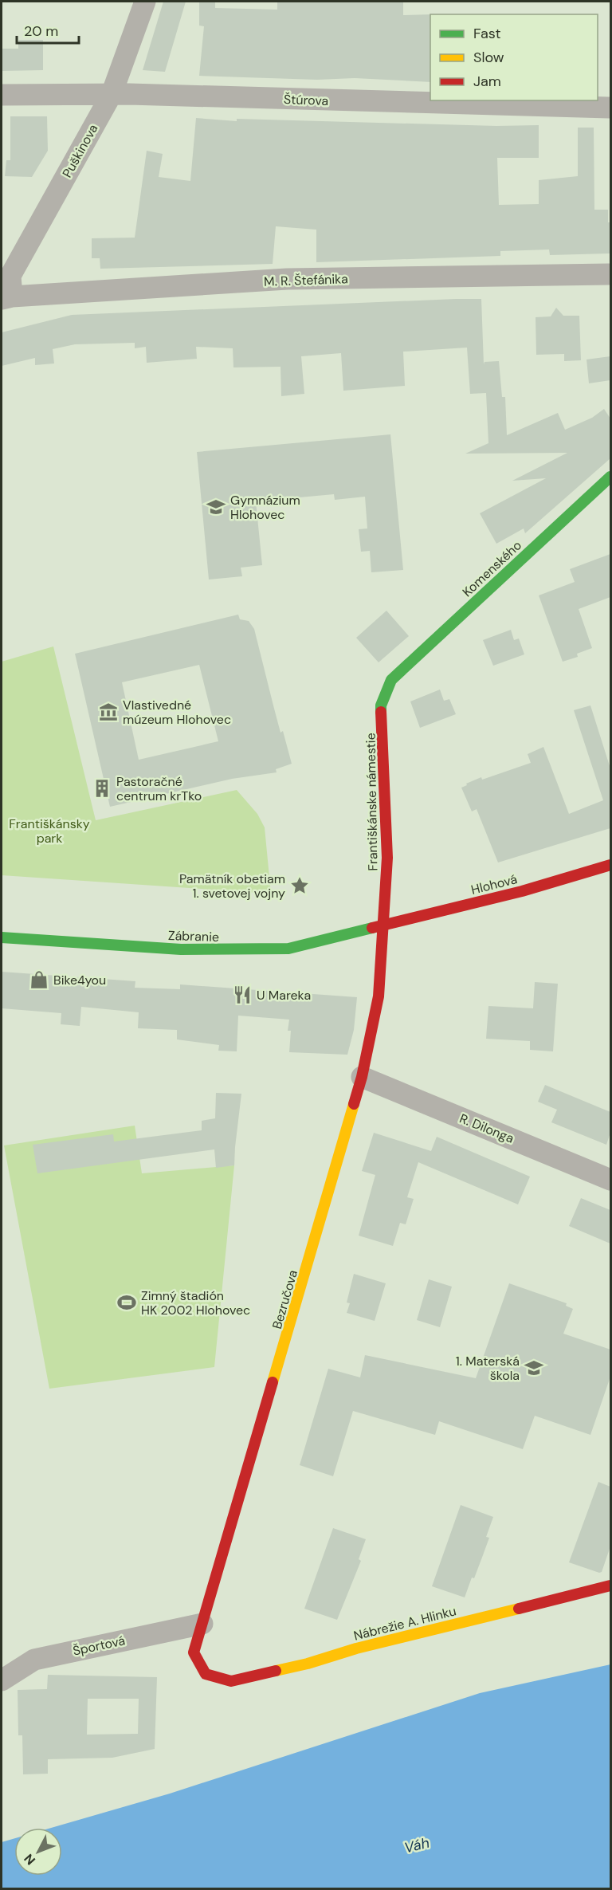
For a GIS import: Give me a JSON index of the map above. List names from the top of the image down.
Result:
{
  "streets": {
    "street": [
      "Štúrova",
      "Puškinova",
      "M. R. Štefánika",
      "Komenského",
      "Františkánske námestie",
      "Hlohová",
      "Zábranie",
      "R. Dilonga",
      "Bezručova",
      "Nábrežie A. Hlinku",
      "Športová"
    ]
  },
  "crossings": [
    ["Štúrova", "Puškinova"],
    ["Puškinova", "M. R. Štefánika"],
    ["Komenského", "Františkánske námestie"],
    ["Františkánske námestie", "Hlohová"],
    ["Františkánske námestie", "Zábranie"],
    ["Františkánske námestie", "Bezručova"],
    ["Hlohová", "Zábranie"],
    ["Hlohová", "Bezručova"],
    ["Zábranie", "Bezručova"],
    ["R. Dilonga", "Bezručova"],
    ["Bezručova", "Nábrežie A. Hlinku"],
    ["Bezručova", "Športová"]
  ],
  "water": ["Váh"],
  "parks": ["Františkánsky park"],
  "places": {
    "school or university": ["Gymnázium Hlohovec", "1. Materská škola"],
    "museum": ["Vlastivedné múzeum Hlohovec"],
    "building": ["Pastoračné centrum krTko"],
    "place": ["Pamätník obetiam 1. svetovej vojny"],
    "shop": ["Bike4you"],
    "restaurant": ["U Mareka"],
    "sports": ["Zimný štadión HK 2002 Hlohovec"]
  },
  "legend": ["Fast", "Slow", "Jam"],
  "scale_bar": "20 m",
  "north": "bottom left"
}
